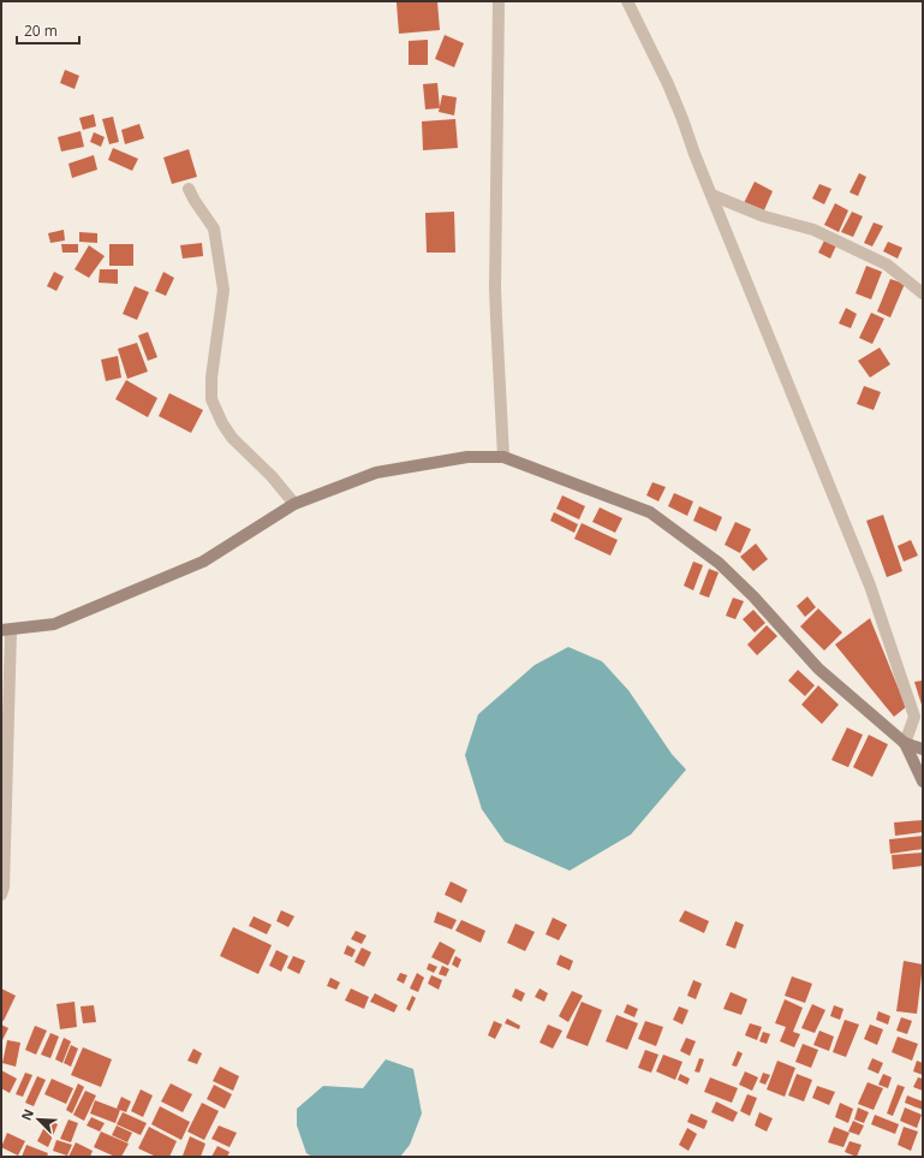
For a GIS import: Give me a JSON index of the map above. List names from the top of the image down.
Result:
{
  "scale_bar": "20 m",
  "north": "top left"
}
